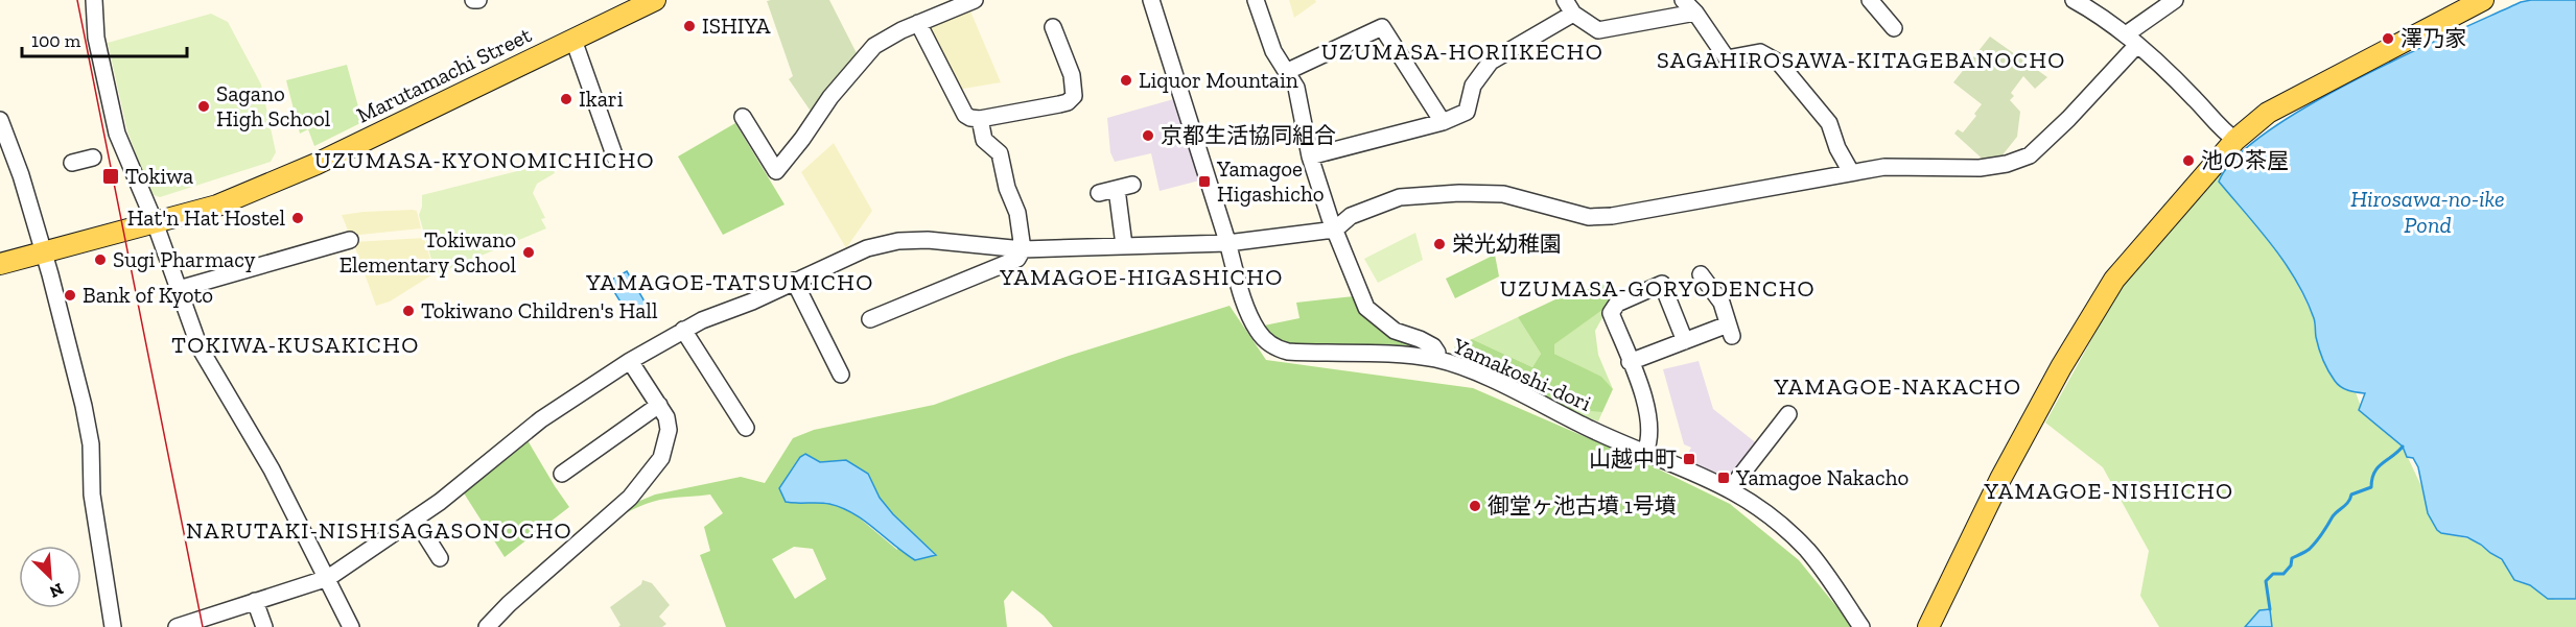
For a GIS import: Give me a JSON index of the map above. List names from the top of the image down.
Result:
{
  "streets": {
    "main road": ["Marutamachi Street"],
    "street": ["Yamakoshi-dori"]
  },
  "districts": [
    "UZUMASA-HORIIKECHO",
    "SAGAHIROSAWA-KITAGEBANOCHO",
    "UZUMASA-KYONOMICHICHO",
    "YAMAGOE-HIGASHICHO",
    "YAMAGOE-TATSUMICHO",
    "UZUMASA-GORYODENCHO",
    "TOKIWA-KUSAKICHO",
    "YAMAGOE-NAKACHO",
    "YAMAGOE-NISHICHO",
    "NARUTAKI-NISHISAGASONOCHO"
  ],
  "water": ["Hirosawa-no-ike Pond"],
  "places": {
    "other": [
      "ISHIYA",
      "澤乃家",
      "Liquor Mountain",
      "Ikari",
      "Sagano High School",
      "京都生活協同組合",
      "池の茶屋",
      "Hat'n Hat Hostel",
      "栄光幼稚園",
      "Tokiwano Elementary School",
      "Sugi Pharmacy",
      "Bank of Kyoto",
      "Tokiwano Children's Hall",
      "御堂ヶ池古墳 1号墳"
    ],
    "transit": [
      "Tokiwa",
      "Yamagoe Higashicho",
      "山越中町",
      "Yamagoe Nakacho"
    ]
  },
  "scale_bar": "100 m",
  "north": "bottom right"
}
